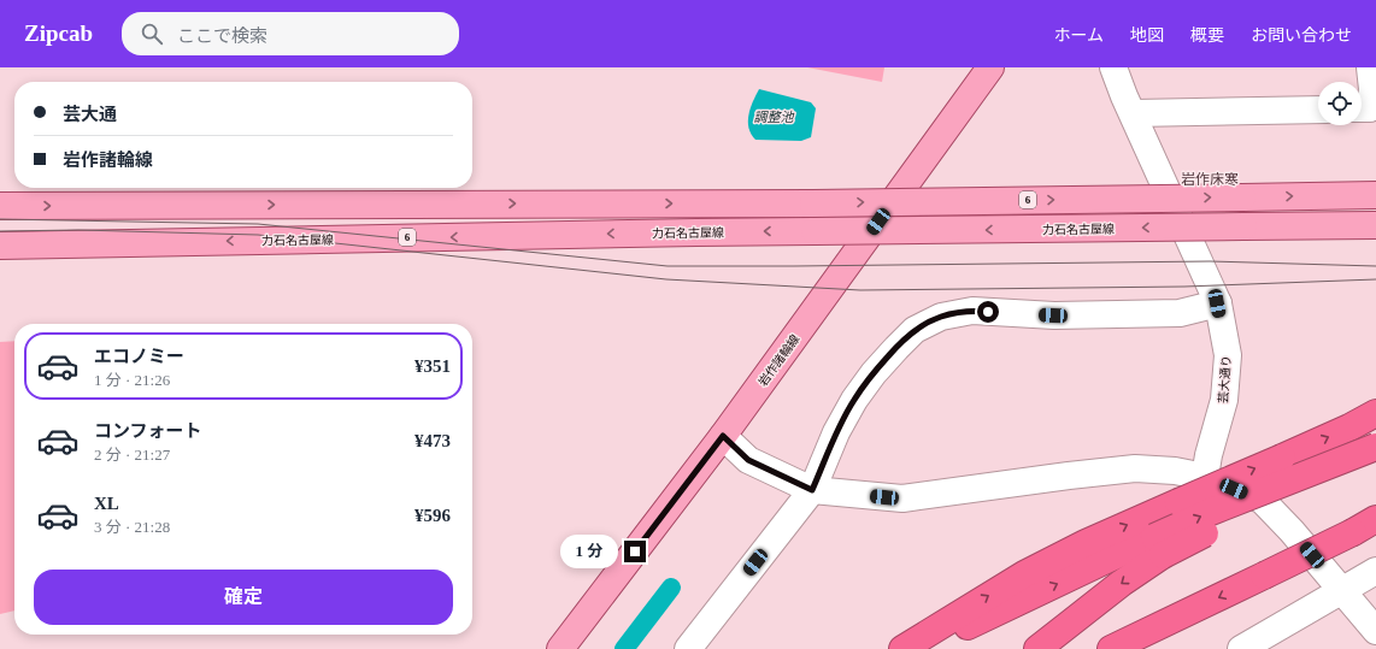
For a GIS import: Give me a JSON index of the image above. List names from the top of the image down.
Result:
{
  "streets": {
    "main road": ["6", "力石名古屋線", "岩作諸輪線"],
    "street": ["芸大通り"]
  },
  "districts": ["岩作床寒"],
  "water": ["調整池"],
  "page": {
    "header": "Zipcab",
    "search": "ここで検索",
    "nav": [
      "ホーム",
      "地図",
      "概要",
      "お問い合わせ"
    ],
    "banner": ["芸大通", "岩作諸輪線"],
    "list": [
      {
        "name": "エコノミー",
        "note": "1 分 · 21:26",
        "value": "¥351"
      },
      {
        "name": "コンフォート",
        "note": "2 分 · 21:27",
        "value": "¥473"
      },
      {
        "name": "XL",
        "note": "3 分 · 21:28",
        "value": "¥596"
      }
    ],
    "bubble": "1 分",
    "buttons": "確定"
  }
}
